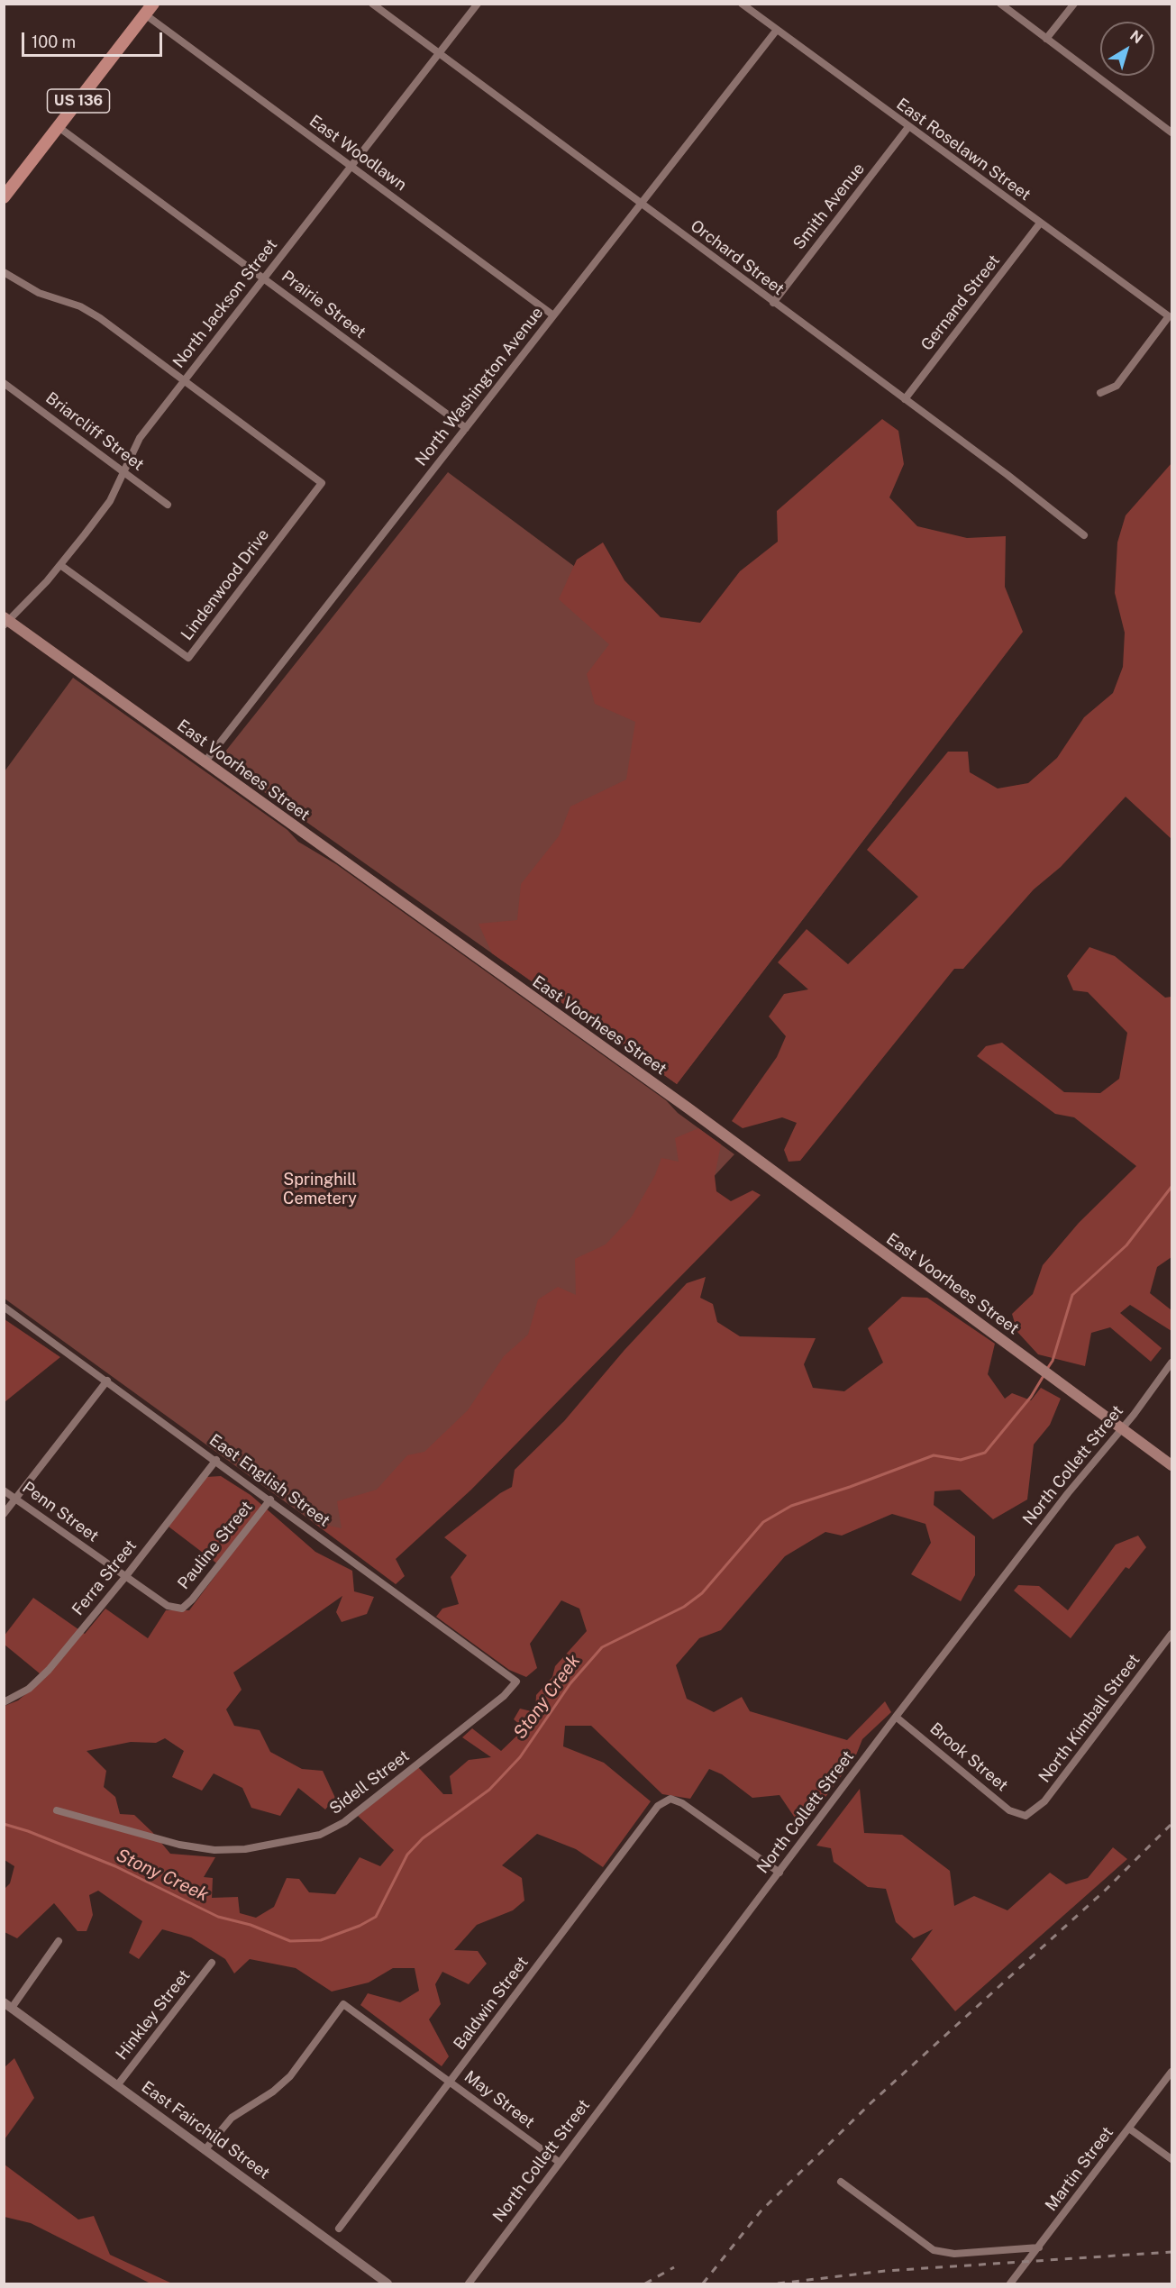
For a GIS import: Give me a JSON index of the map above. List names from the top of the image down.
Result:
{
  "streets": {
    "main road": ["US 136", "East Voorhees Street"],
    "street": [
      "East Roselawn Street",
      "East Woodlawn",
      "Smith Avenue",
      "Orchard Street",
      "Gernand Street",
      "North Jackson Street",
      "Prairie Street",
      "North Washington Avenue",
      "Briarcliff Street",
      "Lindenwood Drive",
      "North Collett Street",
      "East English Street",
      "Penn Street",
      "Pauline Street",
      "Ferra Street",
      "North Kimball Street",
      "Brook Street",
      "Sidell Street",
      "Baldwin Street",
      "Hinkley Street",
      "May Street",
      "East Fairchild Street",
      "Martin Street"
    ]
  },
  "crossings": [
    ["US 136", "East Woodlawn"],
    ["US 136", "Prairie Street"],
    ["East Roselawn Street", "Smith Avenue"],
    ["East Roselawn Street", "Gernand Street"],
    ["East Roselawn Street", "North Washington Avenue"],
    ["East Woodlawn", "North Jackson Street"],
    ["East Woodlawn", "North Washington Avenue"],
    ["Smith Avenue", "Orchard Street"],
    ["Orchard Street", "Gernand Street"],
    ["Orchard Street", "North Jackson Street"],
    ["Orchard Street", "North Washington Avenue"],
    ["North Jackson Street", "Prairie Street"],
    ["North Jackson Street", "Briarcliff Street"],
    ["North Jackson Street", "Lindenwood Drive"],
    ["North Jackson Street", "East Voorhees Street"],
    ["Prairie Street", "North Washington Avenue"],
    ["North Washington Avenue", "East Voorhees Street"],
    ["East Voorhees Street", "North Collett Street"],
    ["North Collett Street", "Brook Street"],
    ["North Collett Street", "Baldwin Street"],
    ["North Collett Street", "May Street"],
    ["East English Street", "Pauline Street"],
    ["East English Street", "Ferra Street"],
    ["East English Street", "Sidell Street"],
    ["Penn Street", "Pauline Street"],
    ["Penn Street", "Ferra Street"],
    ["North Kimball Street", "Brook Street"],
    ["Baldwin Street", "May Street"],
    ["Hinkley Street", "East Fairchild Street"],
    ["May Street", "East Fairchild Street"]
  ],
  "water": ["Stony Creek"],
  "parks": ["Springhill Cemetery"],
  "scale_bar": "100 m",
  "north": "top right"
}
